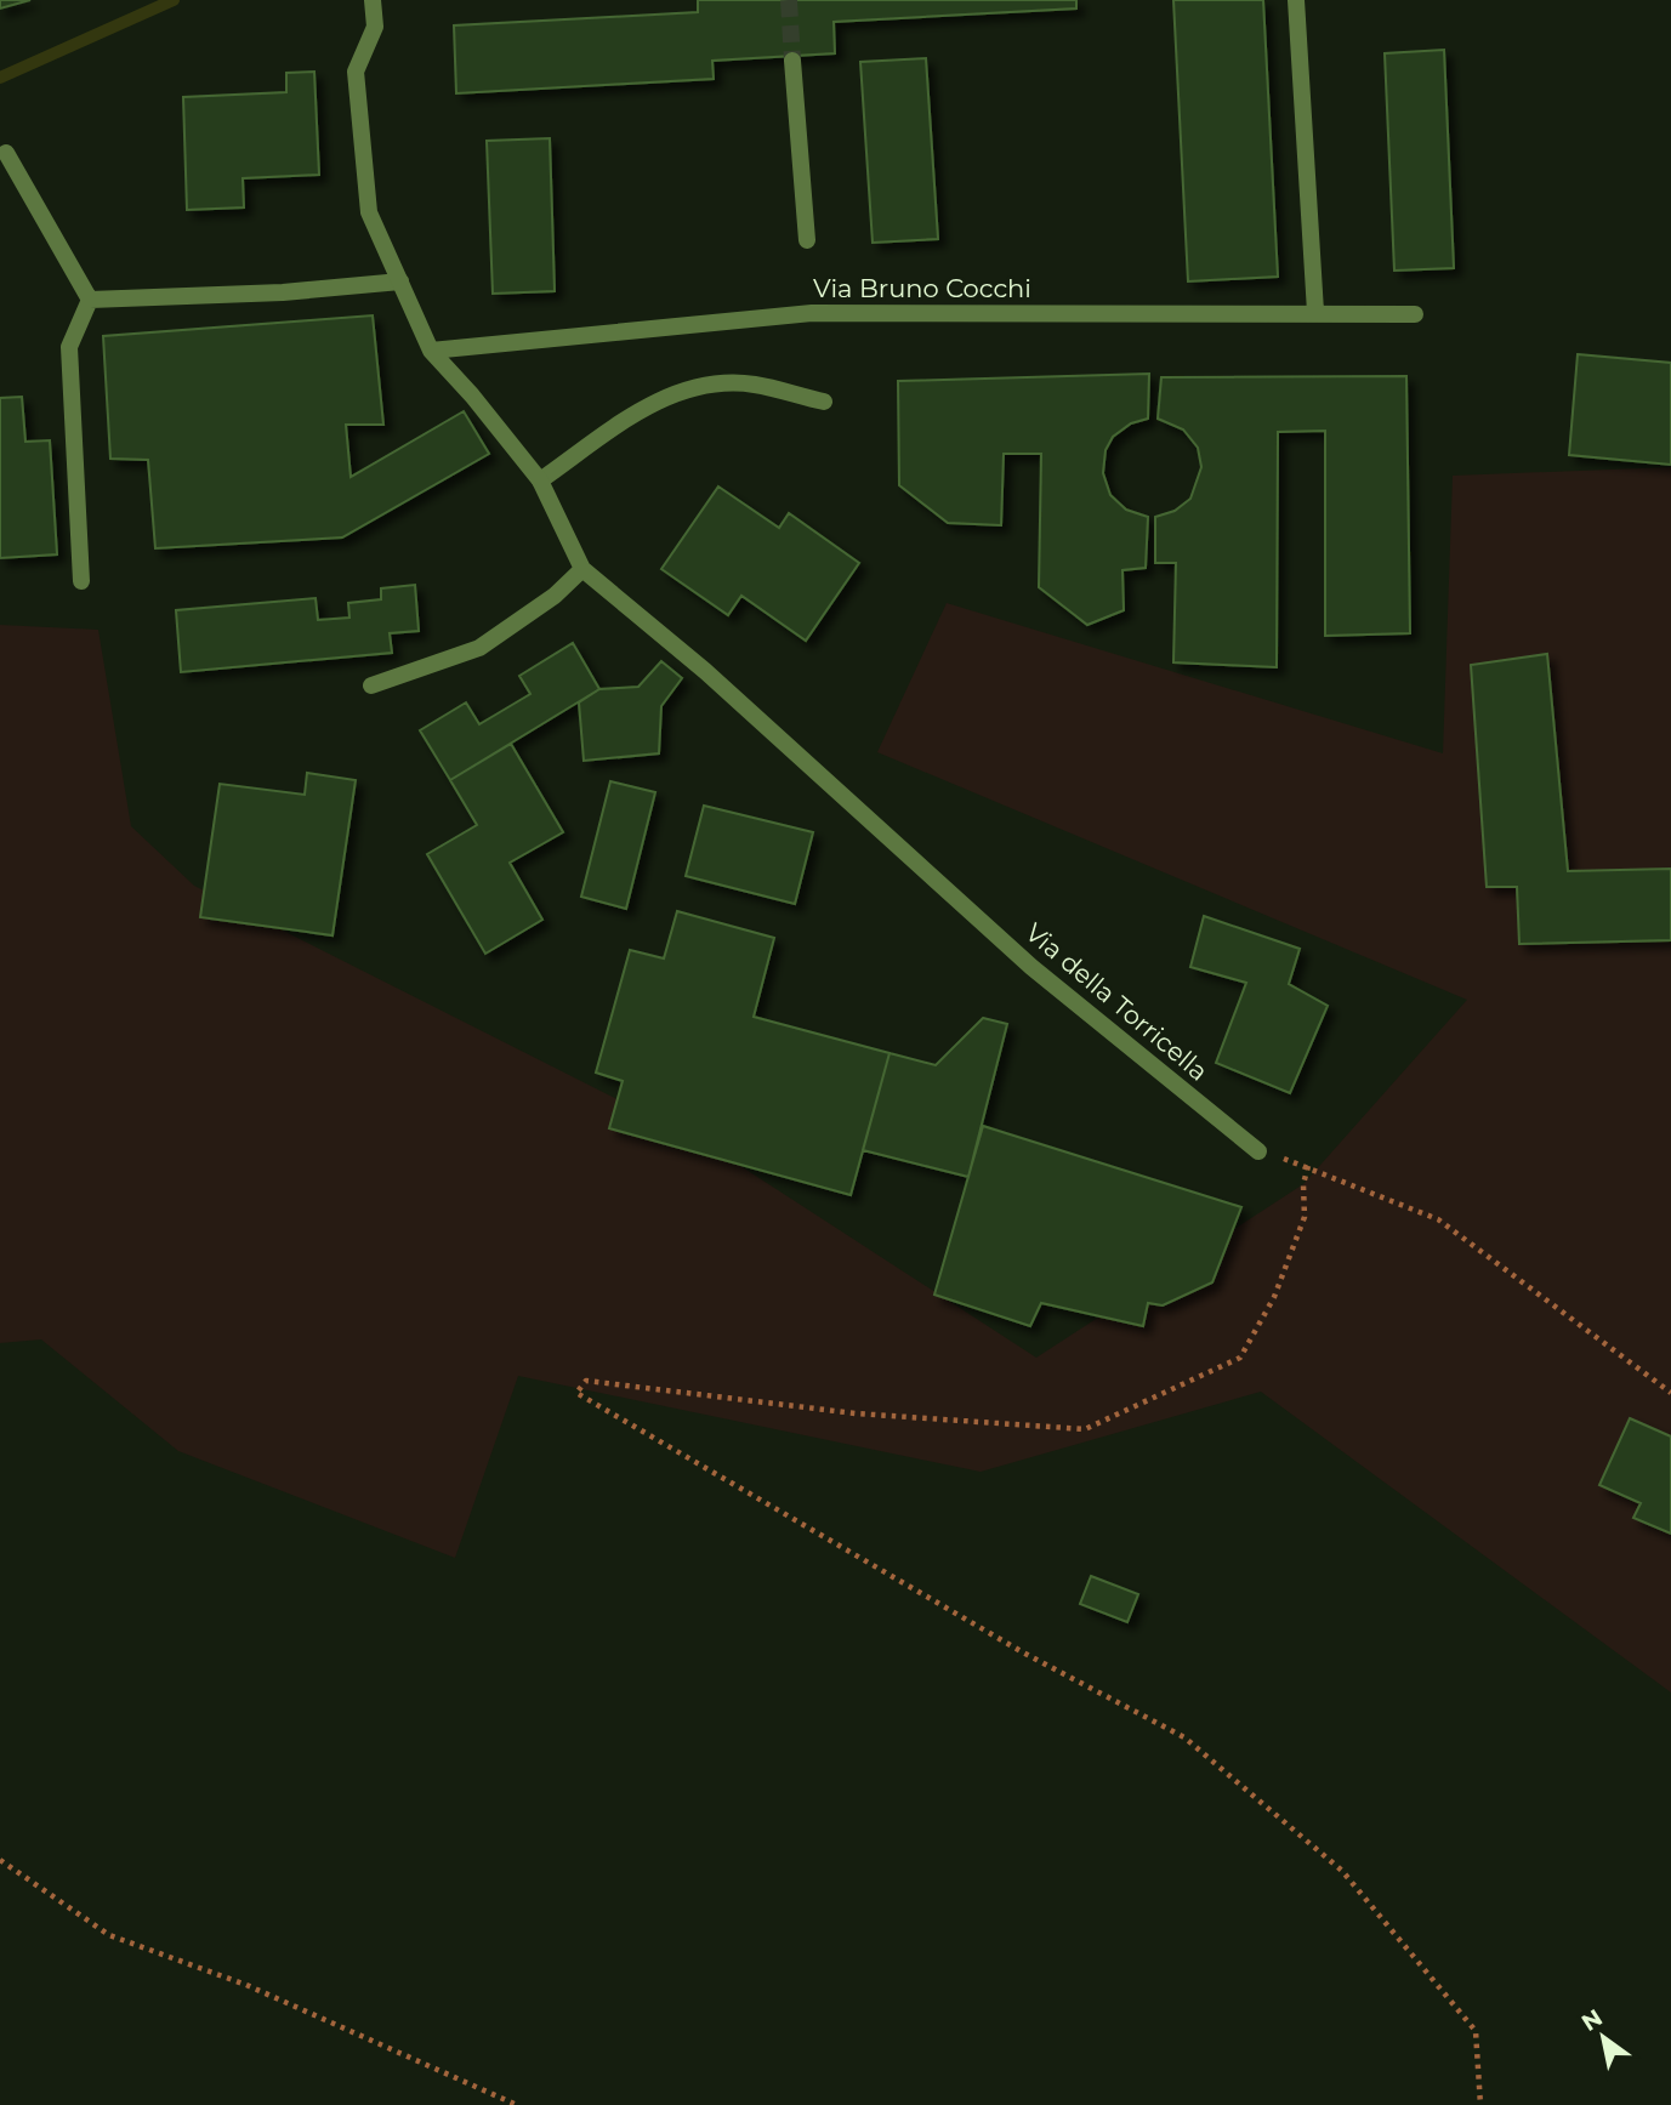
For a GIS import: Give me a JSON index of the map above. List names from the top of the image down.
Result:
{
  "streets": {
    "street": ["Via Bruno Cocchi", "Via della Torricella"]
  },
  "crossings": [
    ["Via Bruno Cocchi", "Via della Torricella"]
  ],
  "north": "top left"
}
